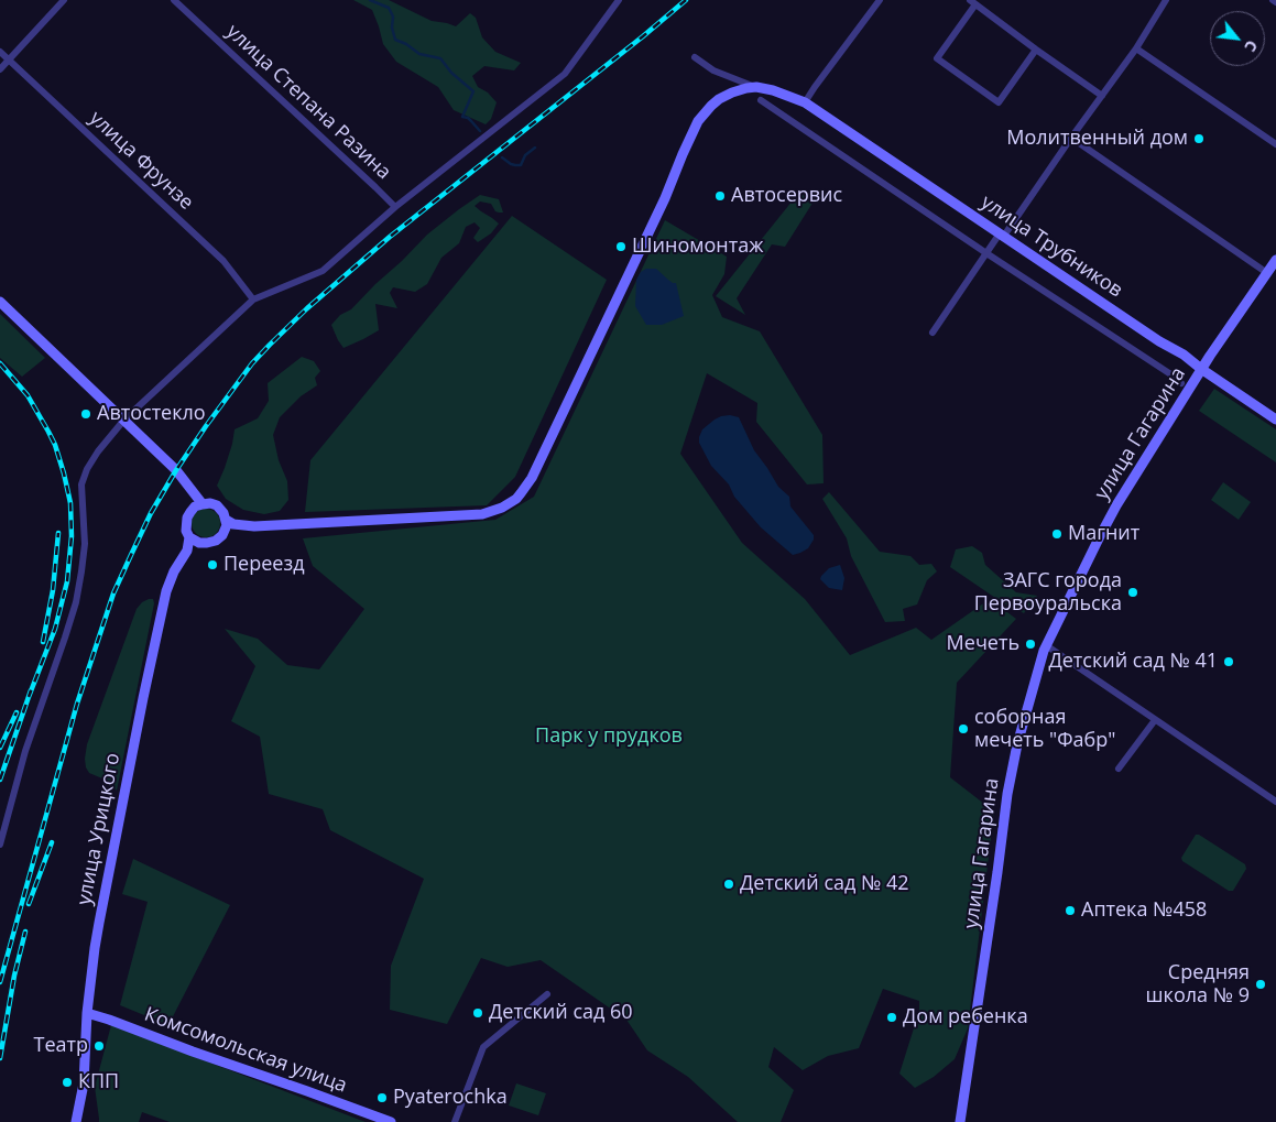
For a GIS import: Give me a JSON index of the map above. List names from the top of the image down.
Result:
{
  "streets": {
    "street": [
      "улица Степана Разина",
      "улица Фрунзе",
      "улица Трубников",
      "улица Гагарина",
      "улица Урицкого",
      "Комсомольская улица"
    ]
  },
  "crossings": [
    ["улица Трубников", "улица Гагарина"],
    ["улица Урицкого", "Комсомольская улица"]
  ],
  "parks": ["Парк у прудков"],
  "places": [
    "Молитвенный дом",
    "Автосервис",
    "Шиномонтаж",
    "Автостекло",
    "Магнит",
    "Переезд",
    "ЗАГС города Первоуральска",
    "Мечеть",
    "Детский сад № 41",
    "соборная мечеть \"Фабр\"",
    "Детский сад № 42",
    "Аптека №458",
    "Средняя школа № 9",
    "Детский сад 60",
    "Дом ребенка",
    "Театр",
    "КПП",
    "Pyaterochka"
  ],
  "north": "bottom right"
}
